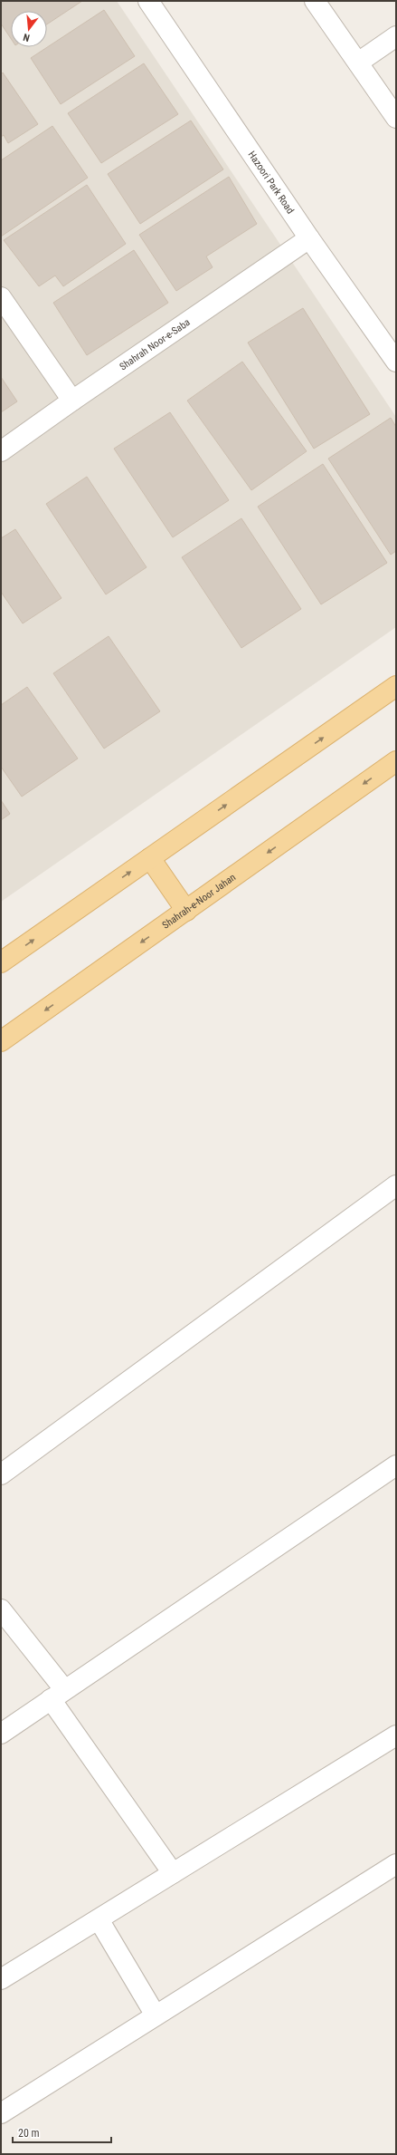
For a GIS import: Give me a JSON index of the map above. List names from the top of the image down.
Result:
{
  "streets": {
    "main road": ["Shahrah-e-Noor Jahan"],
    "street": ["Hazoori Park Road", "Shahrah Noor-e-Saba"]
  },
  "crossings": [
    ["Hazoori Park Road", "Shahrah Noor-e-Saba"]
  ],
  "scale_bar": "20 m",
  "north": "bottom"
}
